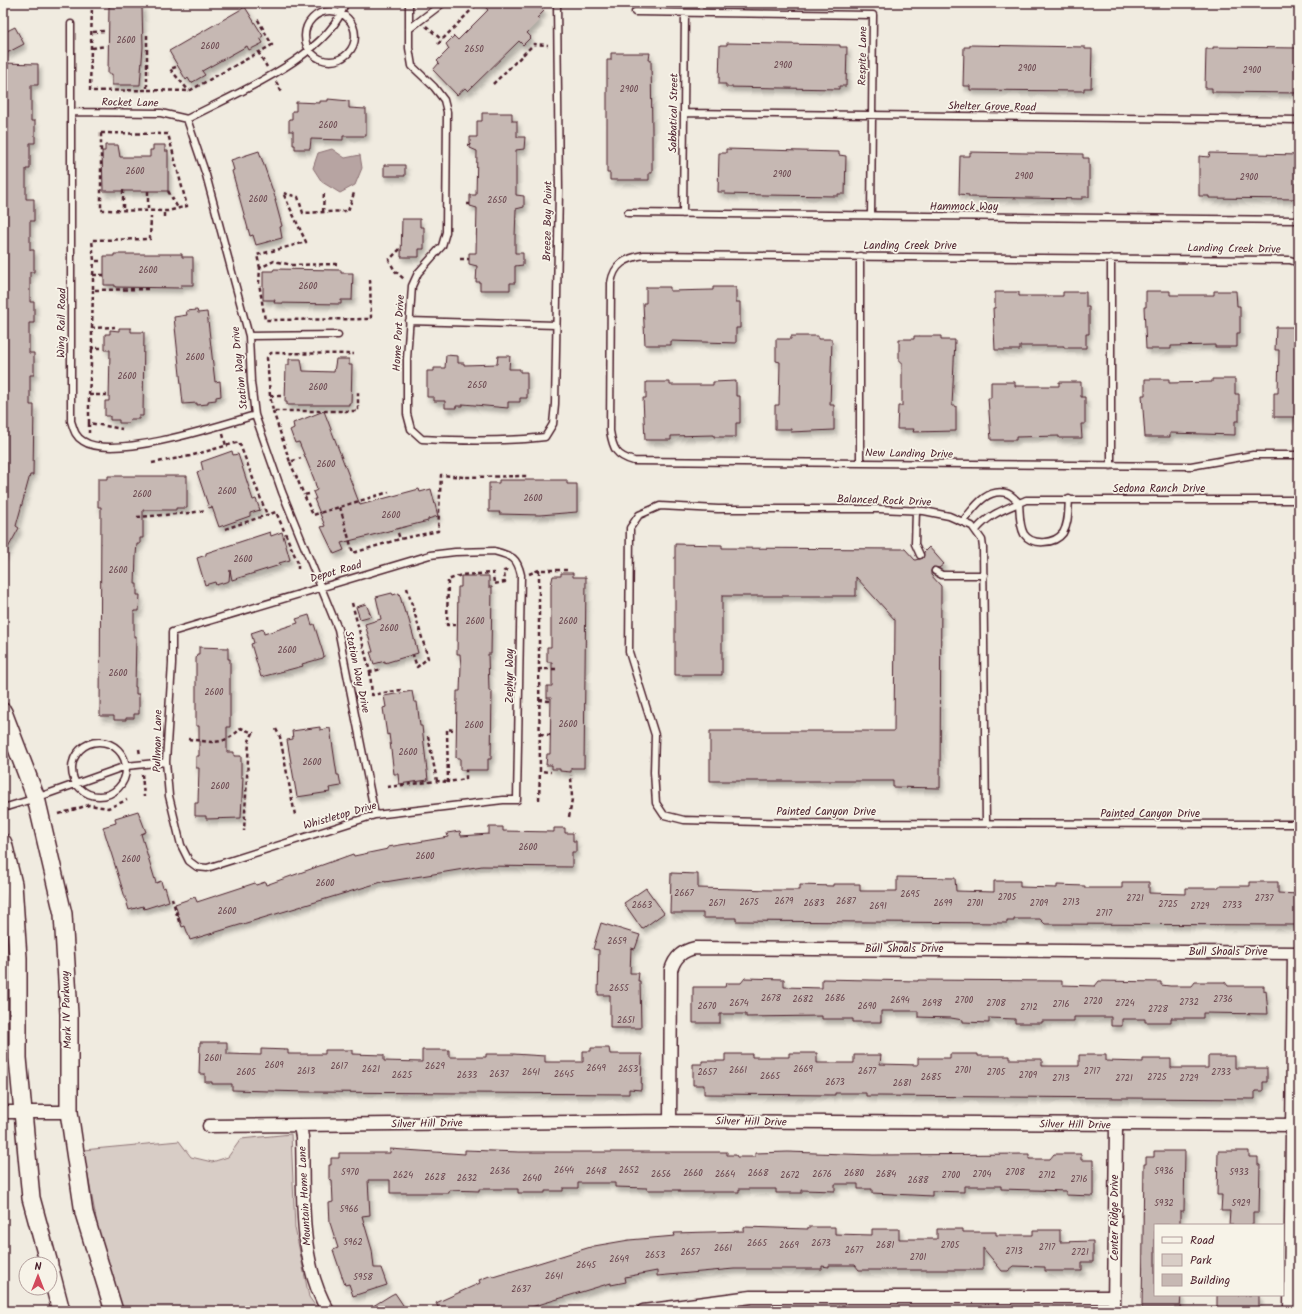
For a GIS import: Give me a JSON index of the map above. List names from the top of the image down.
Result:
{
  "streets": {
    "main road": ["Mark IV Parkway"],
    "street": [
      "Bull Shoals Drive",
      "Silver Hill Drive",
      "Mountain Home Lane",
      "Center Ridge Drive"
    ],
    "lane": [
      "Respite Lane",
      "Rocket Lane",
      "Shelter Grove Road",
      "Sabbatical Street",
      "Hammock Way",
      "Breeze Bay Point",
      "Landing Creek Drive",
      "Wing Rail Road",
      "Home Port Drive",
      "Station Way Drive",
      "New Landing Drive",
      "Sedona Ranch Drive",
      "Balanced Rock Drive",
      "Depot Road",
      "Zephyr Way",
      "Pullman Lane",
      "Painted Canyon Drive",
      "Whistletop Drive"
    ]
  },
  "crossings": [
    ["Respite Lane", "Shelter Grove Road"],
    ["Respite Lane", "Sabbatical Street"],
    ["Respite Lane", "Hammock Way"],
    ["Rocket Lane", "Wing Rail Road"],
    ["Rocket Lane", "Station Way Drive"],
    ["Shelter Grove Road", "Sabbatical Street"],
    ["Sabbatical Street", "Hammock Way"],
    ["Breeze Bay Point", "Home Port Drive"],
    ["Landing Creek Drive", "New Landing Drive"],
    ["Wing Rail Road", "Station Way Drive"],
    ["Station Way Drive", "Depot Road"],
    ["Station Way Drive", "Whistletop Drive"],
    ["Sedona Ranch Drive", "Balanced Rock Drive"],
    ["Balanced Rock Drive", "Painted Canyon Drive"],
    ["Depot Road", "Zephyr Way"],
    ["Depot Road", "Pullman Lane"],
    ["Zephyr Way", "Whistletop Drive"],
    ["Pullman Lane", "Whistletop Drive"],
    ["Bull Shoals Drive", "Silver Hill Drive"],
    ["Silver Hill Drive", "Mountain Home Lane"],
    ["Silver Hill Drive", "Center Ridge Drive"]
  ],
  "house_numbers": [
    "2600",
    "2600",
    "2650",
    "2900",
    "2900",
    "2900",
    "2900",
    "2600",
    "2600",
    "2900",
    "2900",
    "2900",
    "2600",
    "2650",
    "2600",
    "2600",
    "2600",
    "2600",
    "2650",
    "2600",
    "2600",
    "2600",
    "2600",
    "2600",
    "2600",
    "2600",
    "2600",
    "2600",
    "2600",
    "2600",
    "2600",
    "2600",
    "2600",
    "2600",
    "2600",
    "2600",
    "2600",
    "2600",
    "2600",
    "2600",
    "2600",
    "2600",
    "2667",
    "2695",
    "2705",
    "2721",
    "2737",
    "2679",
    "2687",
    "2675",
    "2713",
    "2671",
    "2683",
    "2699",
    "2701",
    "2709",
    "2725",
    "2663",
    "2733",
    "2691",
    "2729",
    "2600",
    "2717",
    "2659",
    "2655",
    "2678",
    "2686",
    "2682",
    "2736",
    "2694",
    "2700",
    "2720",
    "2732",
    "2674",
    "2698",
    "2708",
    "2724",
    "2716",
    "2670",
    "2690",
    "2712",
    "2728",
    "2651",
    "2601",
    "2609",
    "2617",
    "2629",
    "2649",
    "2621",
    "2653",
    "2669",
    "2661",
    "2701",
    "2613",
    "2677",
    "2717",
    "2605",
    "2641",
    "2657",
    "2705",
    "2733",
    "2637",
    "2645",
    "2625",
    "2633",
    "2709",
    "2665",
    "2685",
    "2725",
    "2713",
    "2721",
    "2729",
    "2673",
    "2681",
    "2644",
    "2652",
    "2636",
    "2648",
    "5936",
    "5970",
    "2708",
    "5933",
    "2660",
    "2668",
    "2680",
    "2656",
    "2664",
    "2676",
    "2684",
    "2704",
    "2624",
    "2672",
    "2700",
    "2712",
    "2628",
    "2632",
    "2640",
    "2716",
    "2688",
    "5932",
    "5929",
    "5966",
    "5962",
    "2665",
    "2673",
    "2669",
    "2681",
    "2705",
    "2717",
    "2661",
    "2677",
    "2713",
    "2657",
    "2721",
    "2653",
    "2701",
    "2649",
    "2645",
    "2641",
    "5958",
    "2637"
  ],
  "legend": ["Road", "Park", "Building"],
  "north": "top"
}
